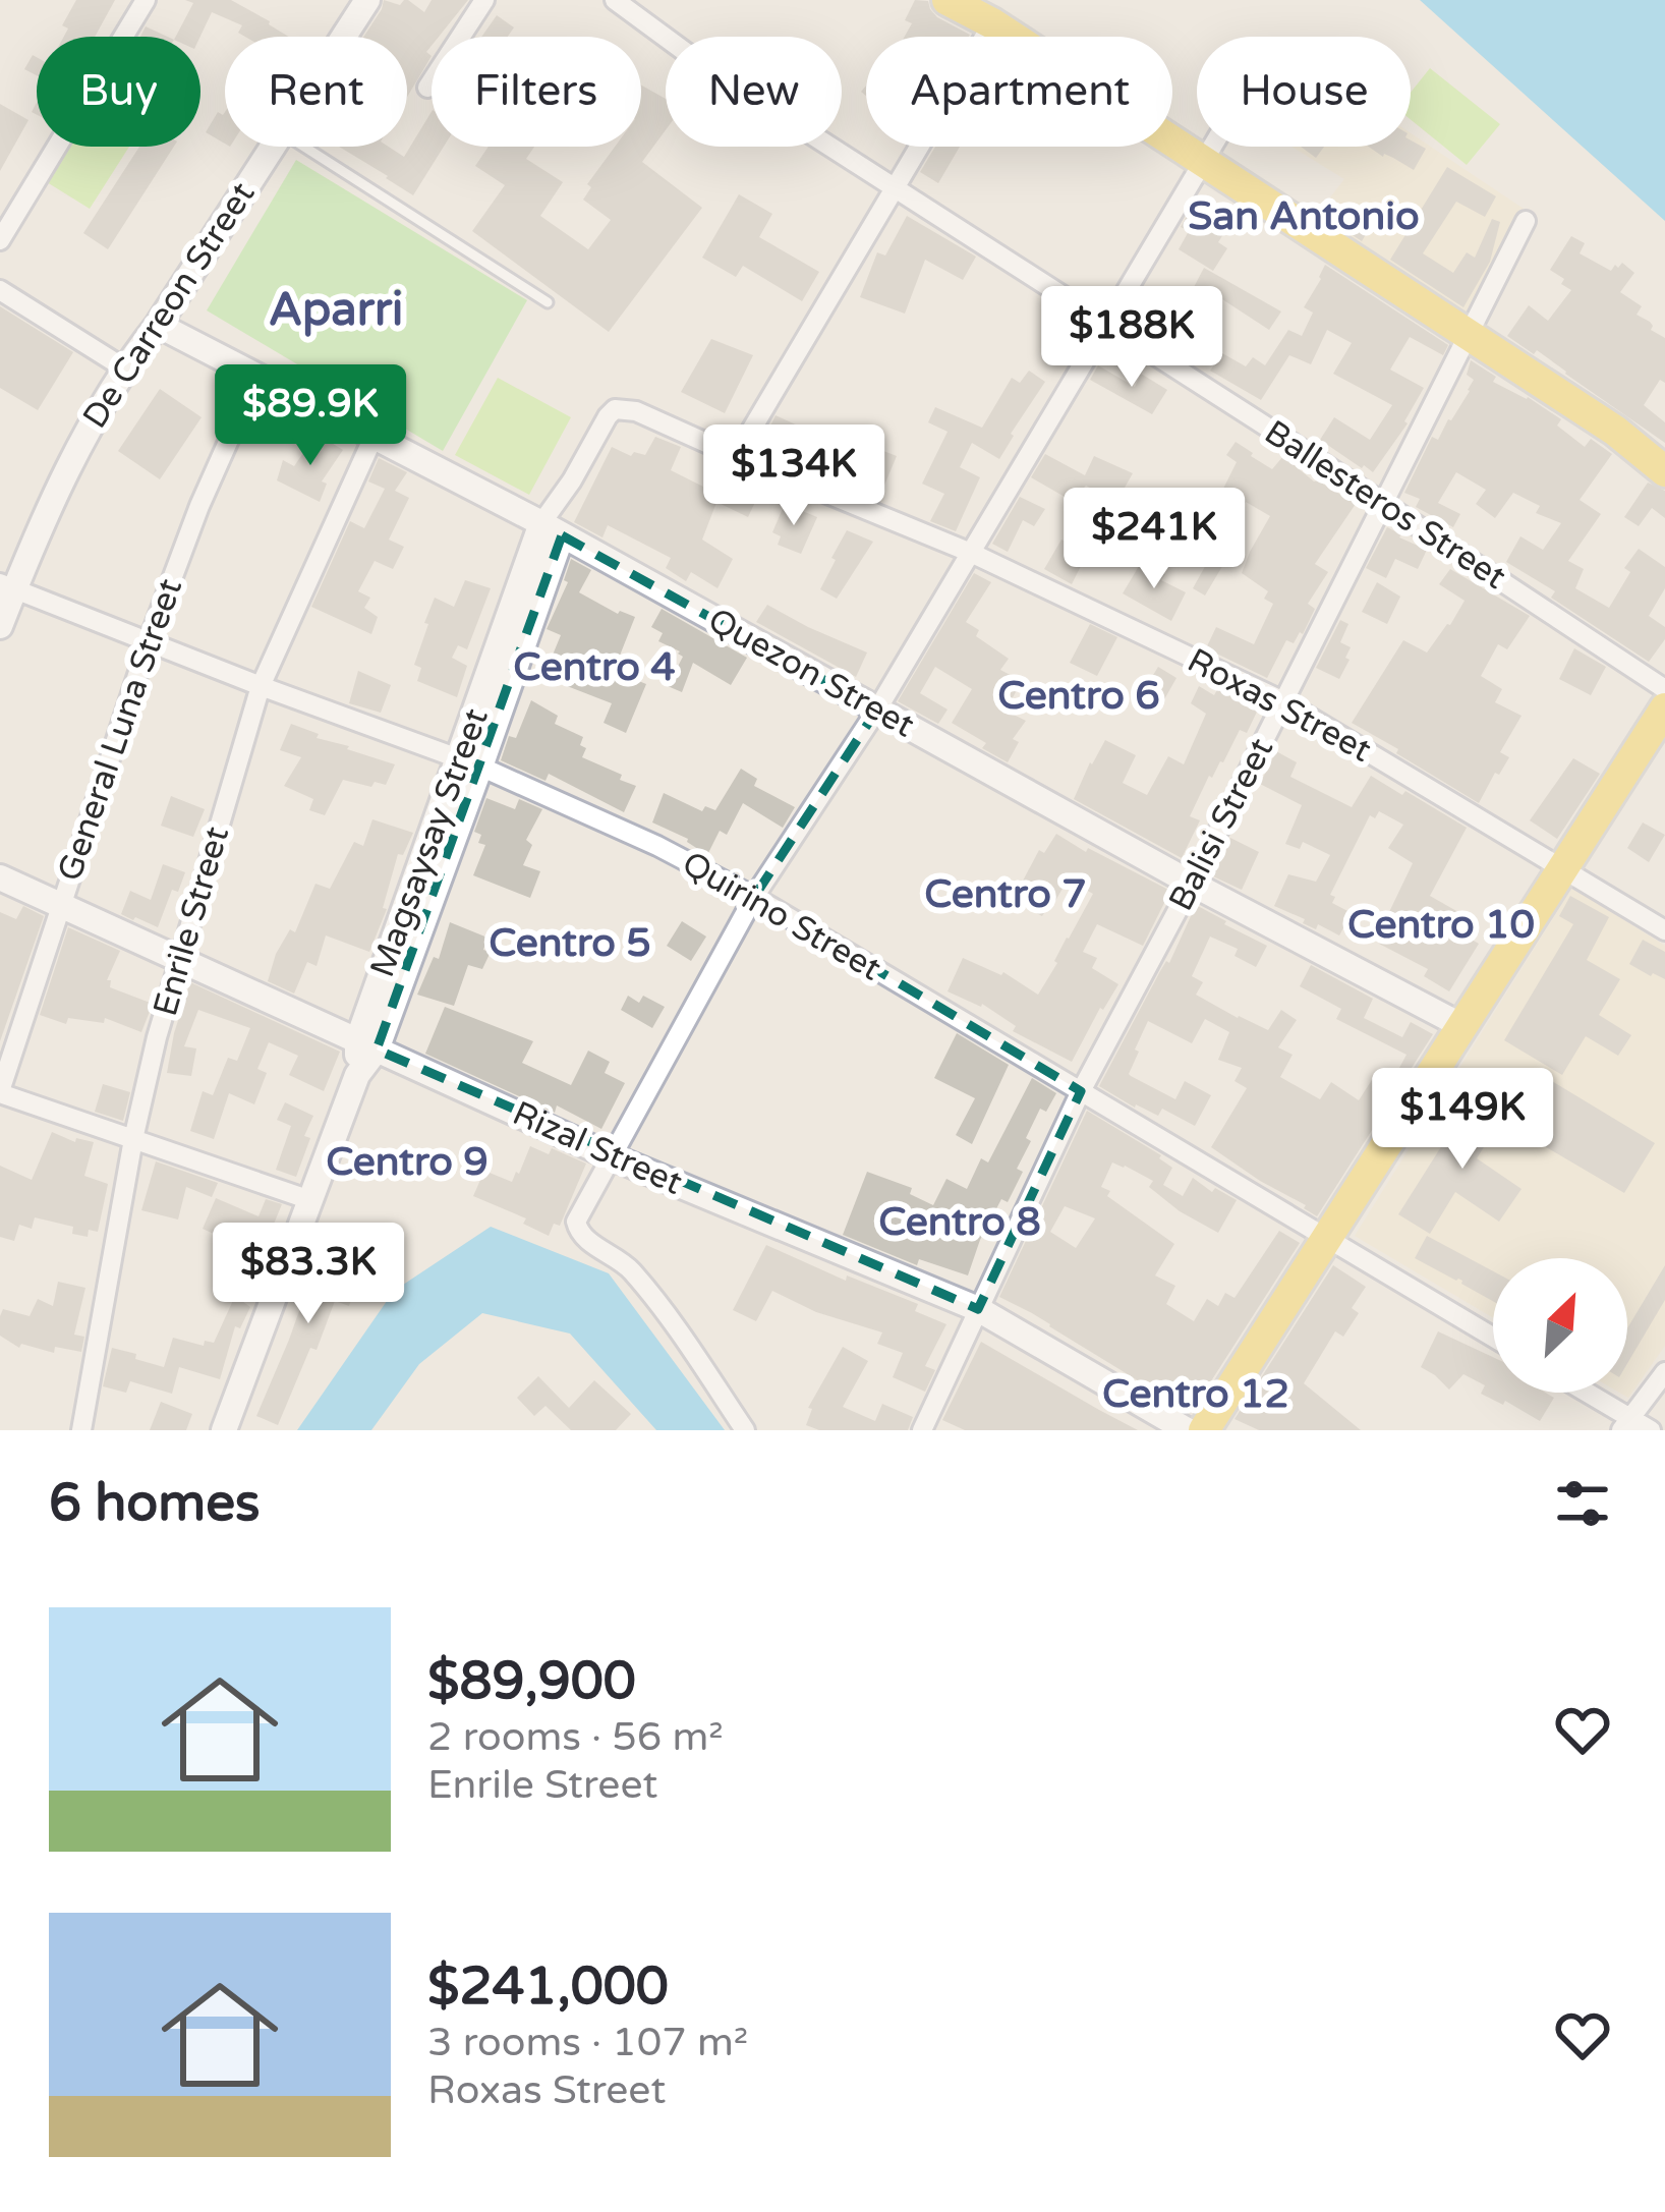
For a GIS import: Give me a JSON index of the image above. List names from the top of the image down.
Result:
{
  "streets": {
    "street": [
      "De Carreon Street",
      "Ballesteros Street",
      "Quezon Street",
      "Roxas Street",
      "General Luna Street",
      "Balisi Street",
      "Magsaysay Street",
      "Quirino Street",
      "Enrile Street",
      "Rizal Street"
    ]
  },
  "crossings": [
    ["De Carreon Street", "Quezon Street"],
    ["De Carreon Street", "Quirino Street"],
    ["Ballesteros Street", "Balisi Street"],
    ["Quezon Street", "General Luna Street"],
    ["Quezon Street", "Balisi Street"],
    ["Quezon Street", "Magsaysay Street"],
    ["Quezon Street", "Enrile Street"],
    ["Roxas Street", "Balisi Street"],
    ["Roxas Street", "Magsaysay Street"],
    ["General Luna Street", "Quirino Street"],
    ["General Luna Street", "Rizal Street"],
    ["Balisi Street", "Quirino Street"],
    ["Balisi Street", "Rizal Street"],
    ["Magsaysay Street", "Quirino Street"],
    ["Magsaysay Street", "Rizal Street"],
    ["Quirino Street", "Enrile Street"],
    ["Enrile Street", "Rizal Street"]
  ],
  "districts": [
    "San Antonio",
    "Aparri",
    "Centro 4",
    "Centro 6",
    "Centro 7",
    "Centro 10",
    "Centro 5",
    "Centro 9",
    "Centro 8",
    "Centro 12"
  ],
  "north": "top right",
  "page": {
    "chip": [
      "Buy",
      "Rent",
      "Filters",
      "New",
      "Apartment",
      "House"
    ],
    "price": [
      "$188K",
      "$89.9K",
      "$134K",
      "$241K",
      "$149K",
      "$83.3K"
    ],
    "heading": "6 homes",
    "list": [
      {
        "name": "$89,900",
        "note": "2 rooms · 56 m² · Enrile Street"
      },
      {
        "name": "$241,000",
        "note": "3 rooms · 107 m² · Roxas Street"
      }
    ]
  }
}
